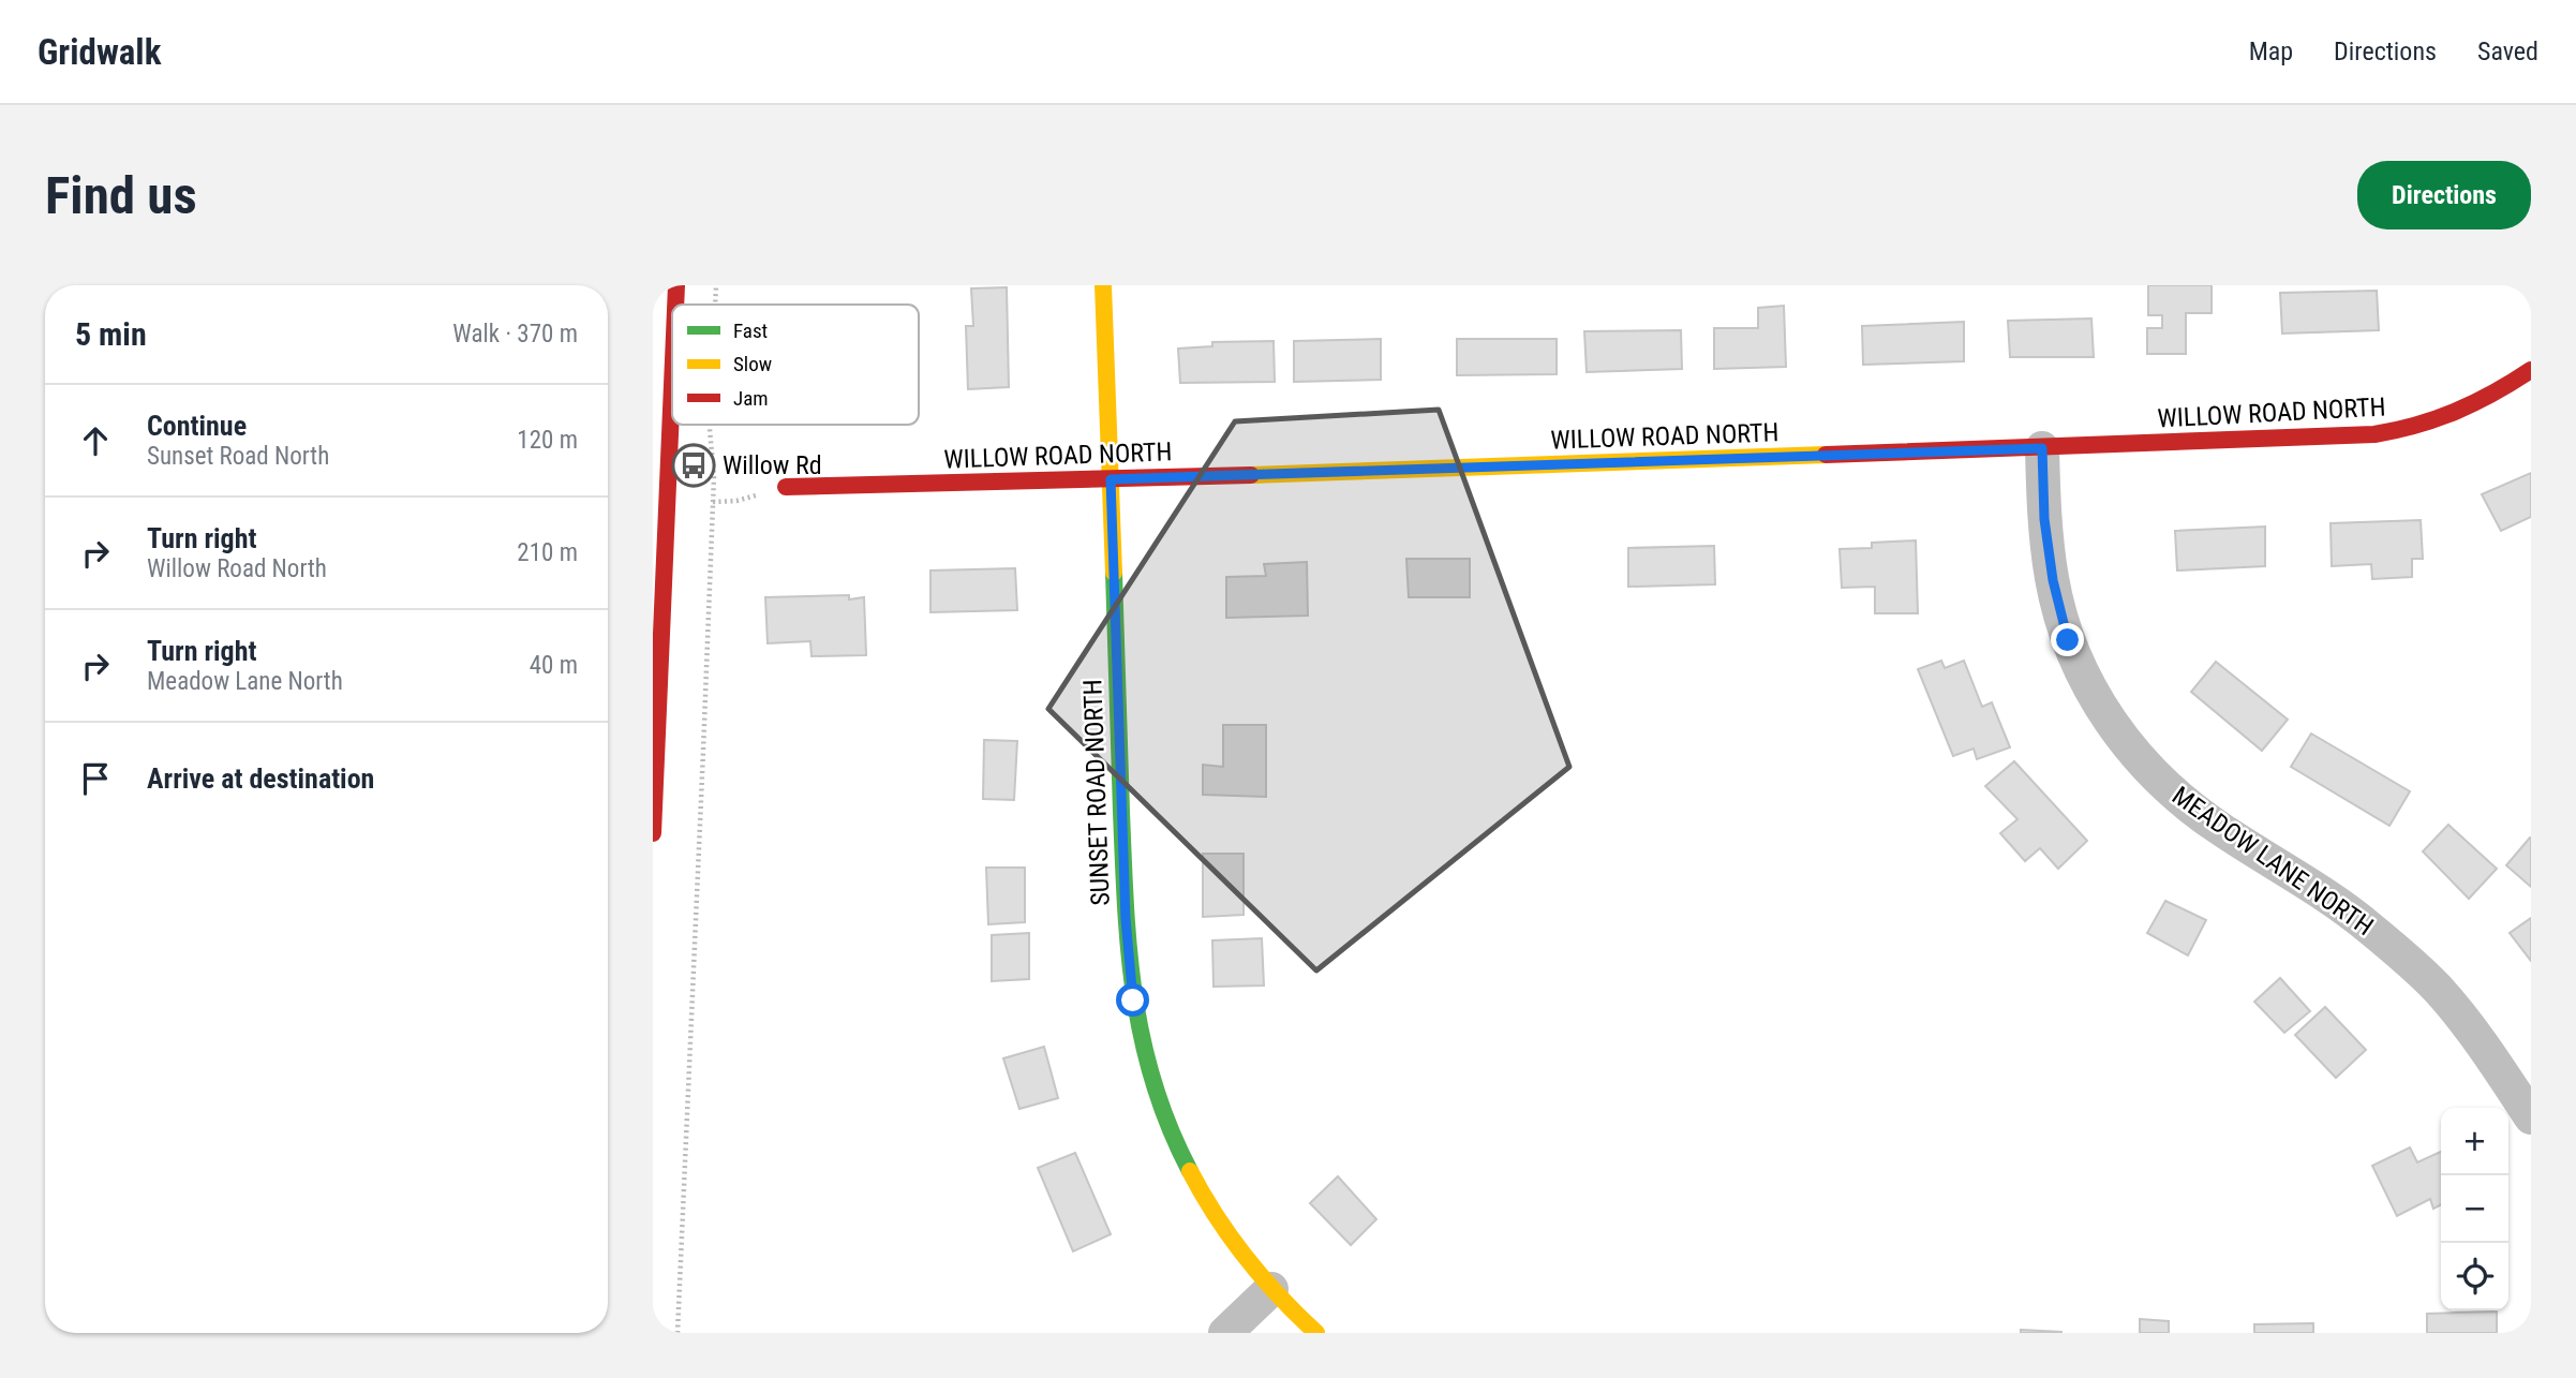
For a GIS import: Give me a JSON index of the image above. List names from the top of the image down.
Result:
{
  "streets": {
    "street": ["WILLOW ROAD NORTH", "SUNSET ROAD NORTH", "MEADOW LANE NORTH"]
  },
  "crossings": [
    ["WILLOW ROAD NORTH", "SUNSET ROAD NORTH"],
    ["WILLOW ROAD NORTH", "MEADOW LANE NORTH"]
  ],
  "places": {
    "bus stop": ["Willow Rd"]
  },
  "legend": ["Fast", "Slow", "Jam"],
  "page": {
    "header": "Gridwalk",
    "nav": ["Map", "Directions", "Saved"],
    "buttons": "Directions",
    "title": "Find us",
    "heading": ["5 min", "Walk · 370 m"],
    "list": [
      ["Continue", "Sunset Road North", "120 m"],
      ["Turn right", "Willow Road North", "210 m"],
      ["Turn right", "Meadow Lane North", "40 m"],
      "Arrive at destination"
    ],
    "map_buttons": ["+", "−"]
  }
}
